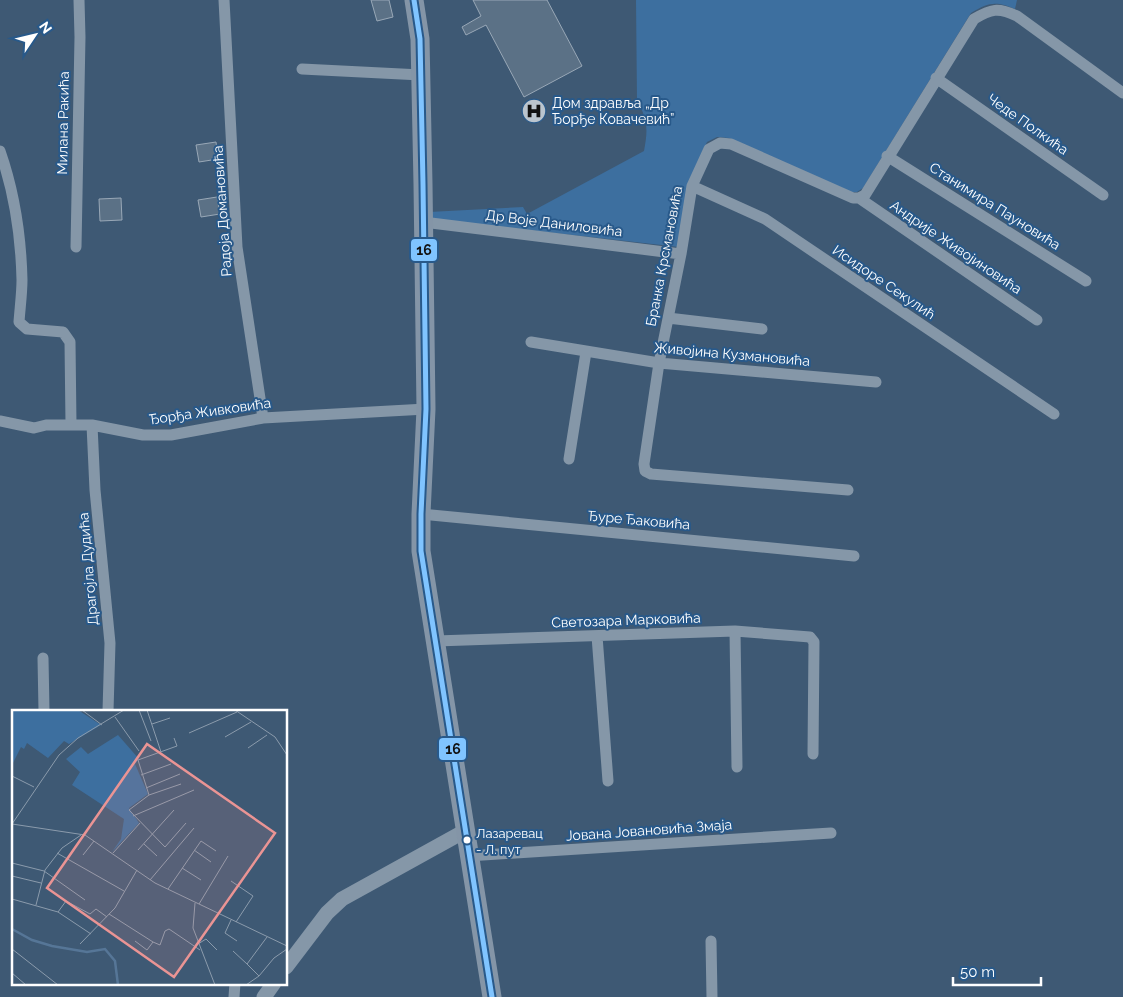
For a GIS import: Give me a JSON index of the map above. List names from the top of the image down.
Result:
{
  "streets": {
    "street": [
      "Милана Ракића",
      "Чеде Полкића",
      "Станимира Пауновића",
      "Радоја Домановића",
      "Др Воје Даниловића",
      "Андрије Живојиновића",
      "Бранка Крсмановића",
      "Исидоре Секулић",
      "Живојина Кузмановића",
      "Ђорђа Живковића",
      "Ђуре Ђаковића",
      "Драгојла Дудића",
      "Светозара Марковића",
      "Јована Јовановића Змаја"
    ]
  },
  "crossings": [
    ["Радоја Домановића", "Ђорђа Живковића"],
    ["Др Воје Даниловића", "Бранка Крсмановића"],
    ["Андрије Живојиновића", "Бранка Крсмановића"],
    ["Бранка Крсмановића", "Исидоре Секулић"],
    ["Бранка Крсмановића", "Живојина Кузмановића"],
    ["Ђорђа Живковића", "Драгојла Дудића"]
  ],
  "places": {
    "hospital": ["Дом здравља „Др Ђорђе Ковачевић”"],
    "other": ["Лазаревац - Л. пут"]
  },
  "lines": ["transit line 16"],
  "scale_bar": "50 m",
  "north": "top right"
}
